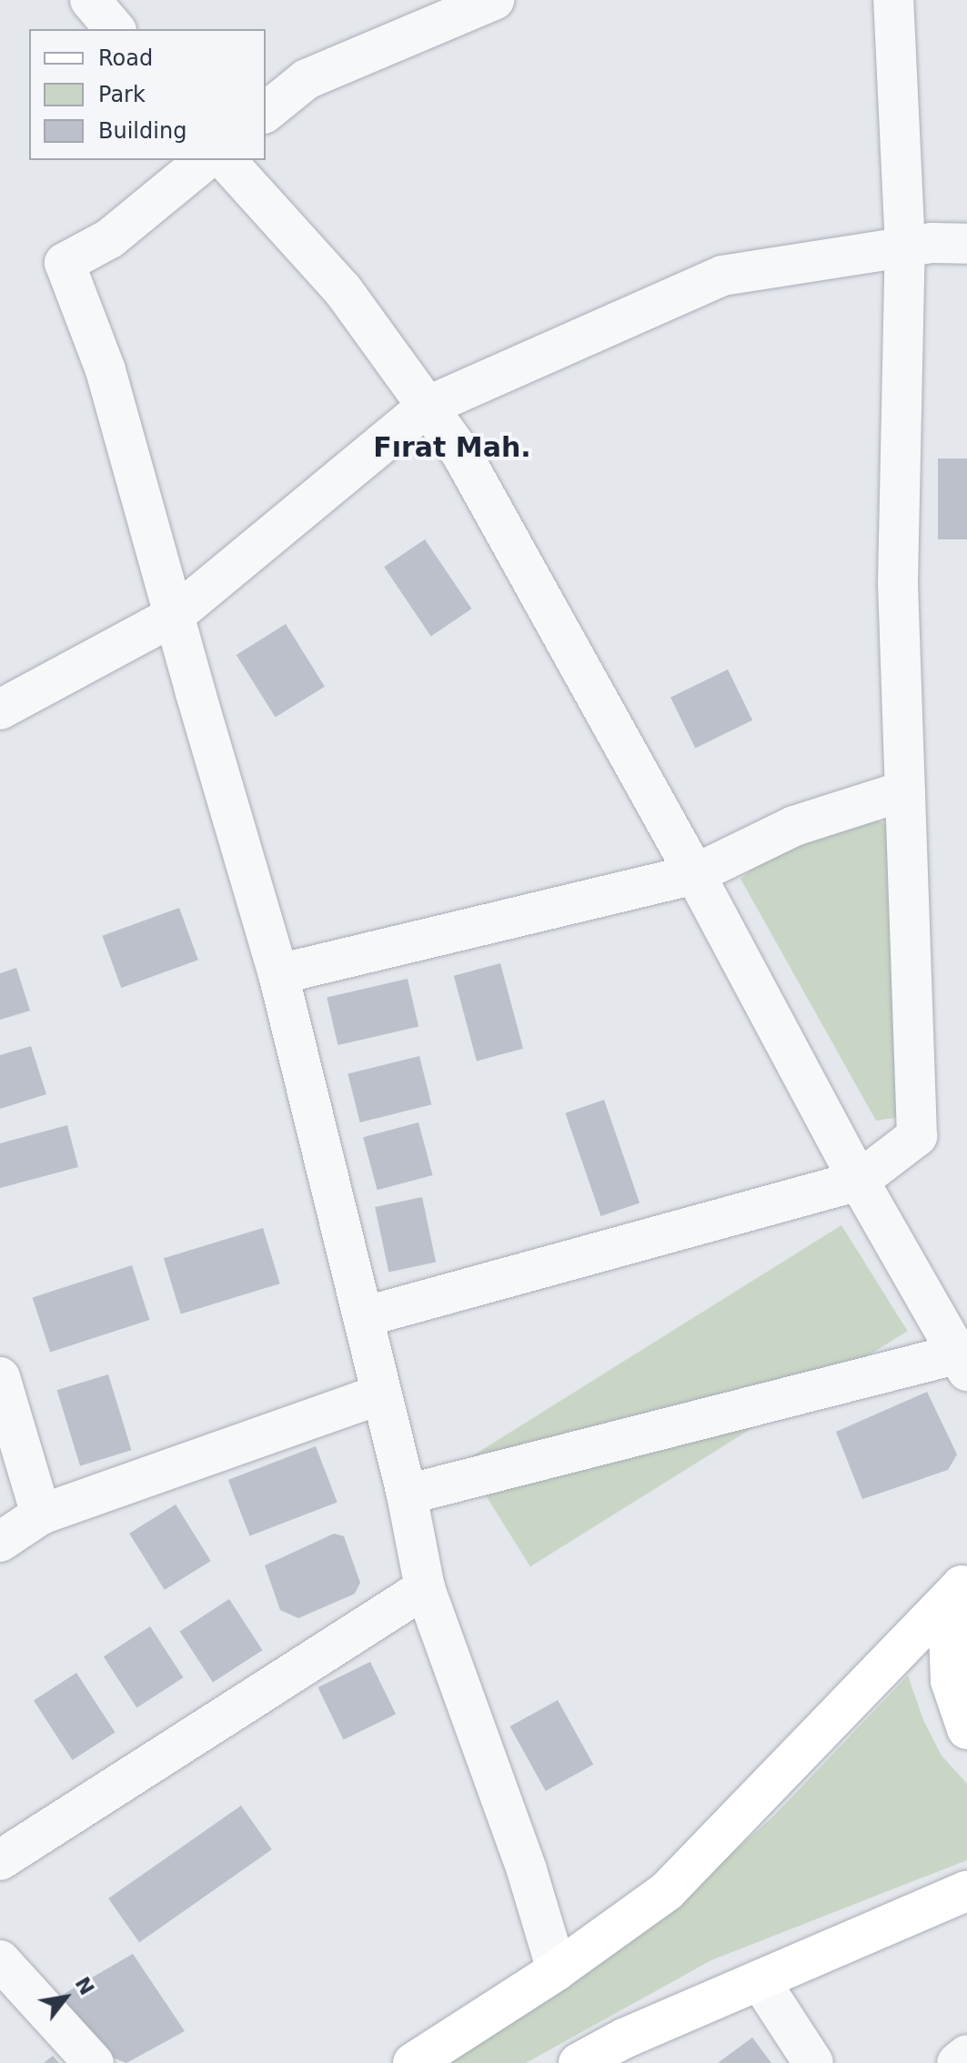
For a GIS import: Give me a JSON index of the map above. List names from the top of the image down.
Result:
{
  "districts": ["Fırat Mah."],
  "legend": ["Road", "Park", "Building"],
  "north": "top right"
}
